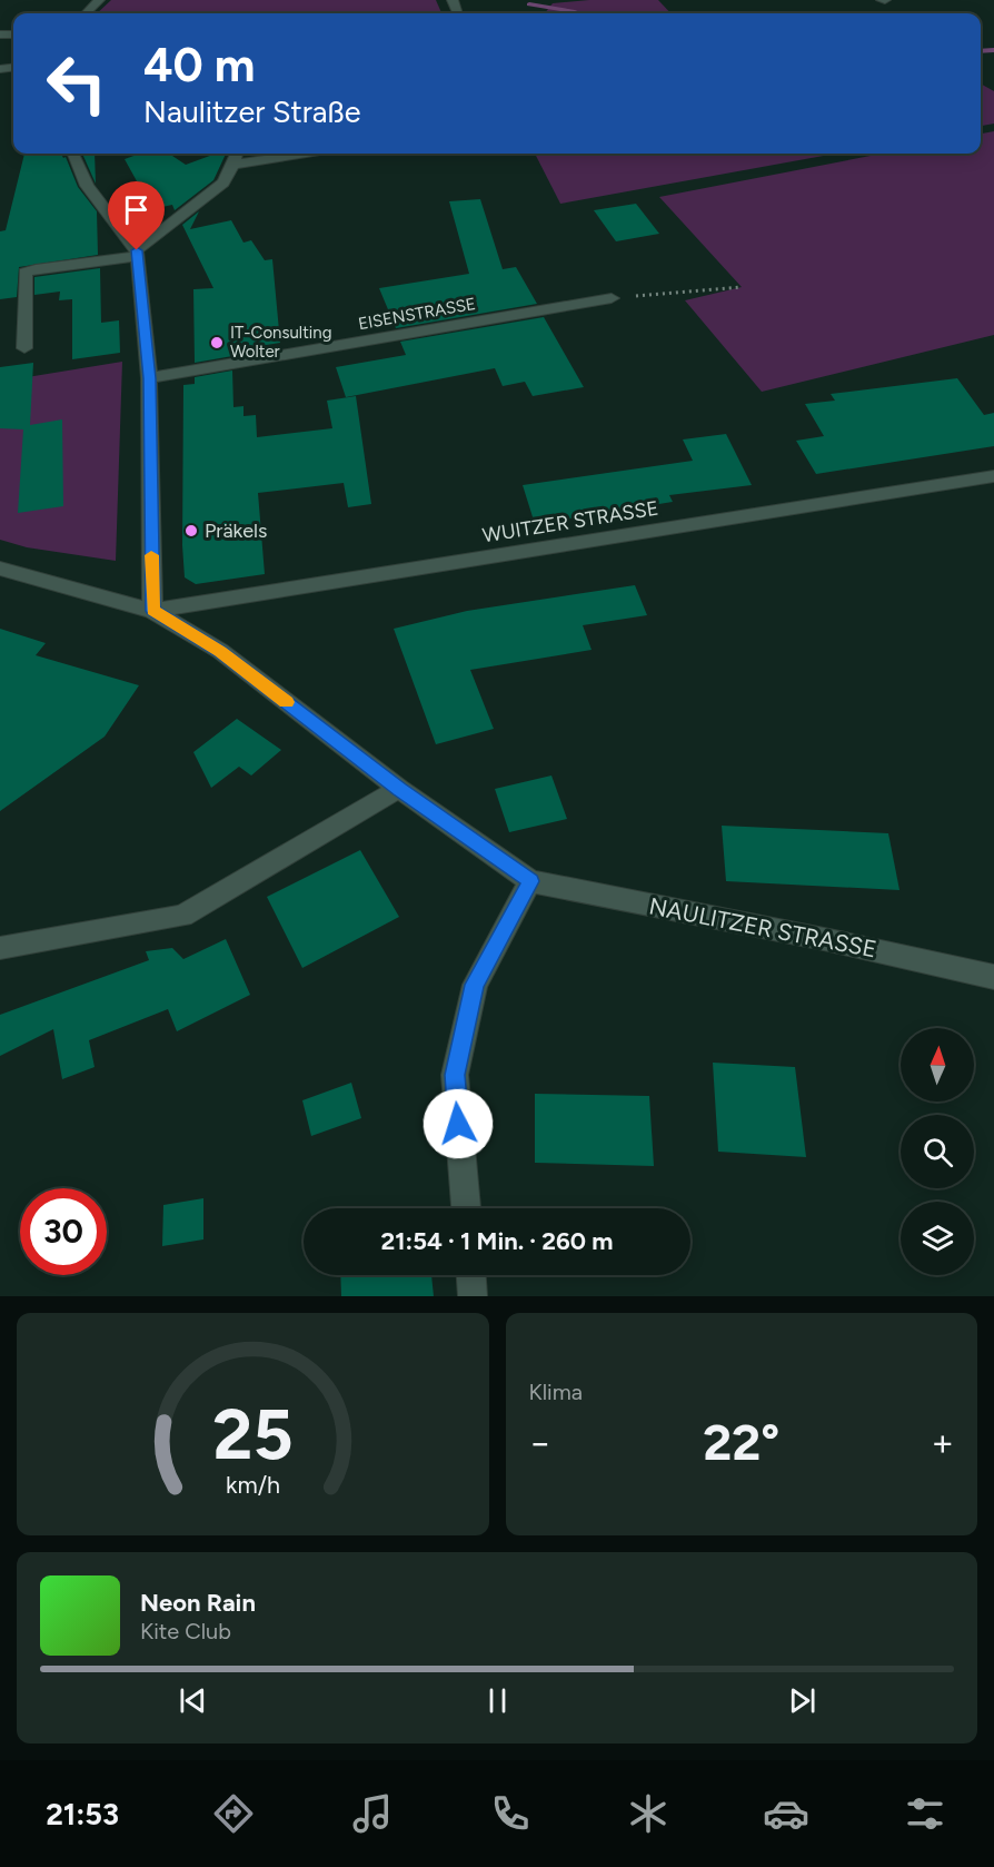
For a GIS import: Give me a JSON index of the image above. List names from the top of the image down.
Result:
{
  "streets": {
    "street": ["EISENSTRASSE", "WUITZER STRASSE", "NAULITZER STRASSE"]
  },
  "crossings": [
    ["WUITZER STRASSE", "NAULITZER STRASSE"]
  ],
  "places": ["IT-Consulting Wolter", "Präkels"],
  "north": "top",
  "page": {
    "turn": ["40 m", "Naulitzer Straße"],
    "limit": "30",
    "trip": "21:54 · 1 Min. · 260 m",
    "tile": "Klima",
    "heat": ["−", "22°", "+"],
    "song": ["Neon Rain", "Kite Club"],
    "tabs": "21:53",
    "gauge": ["25", "km/h"]
  }
}
